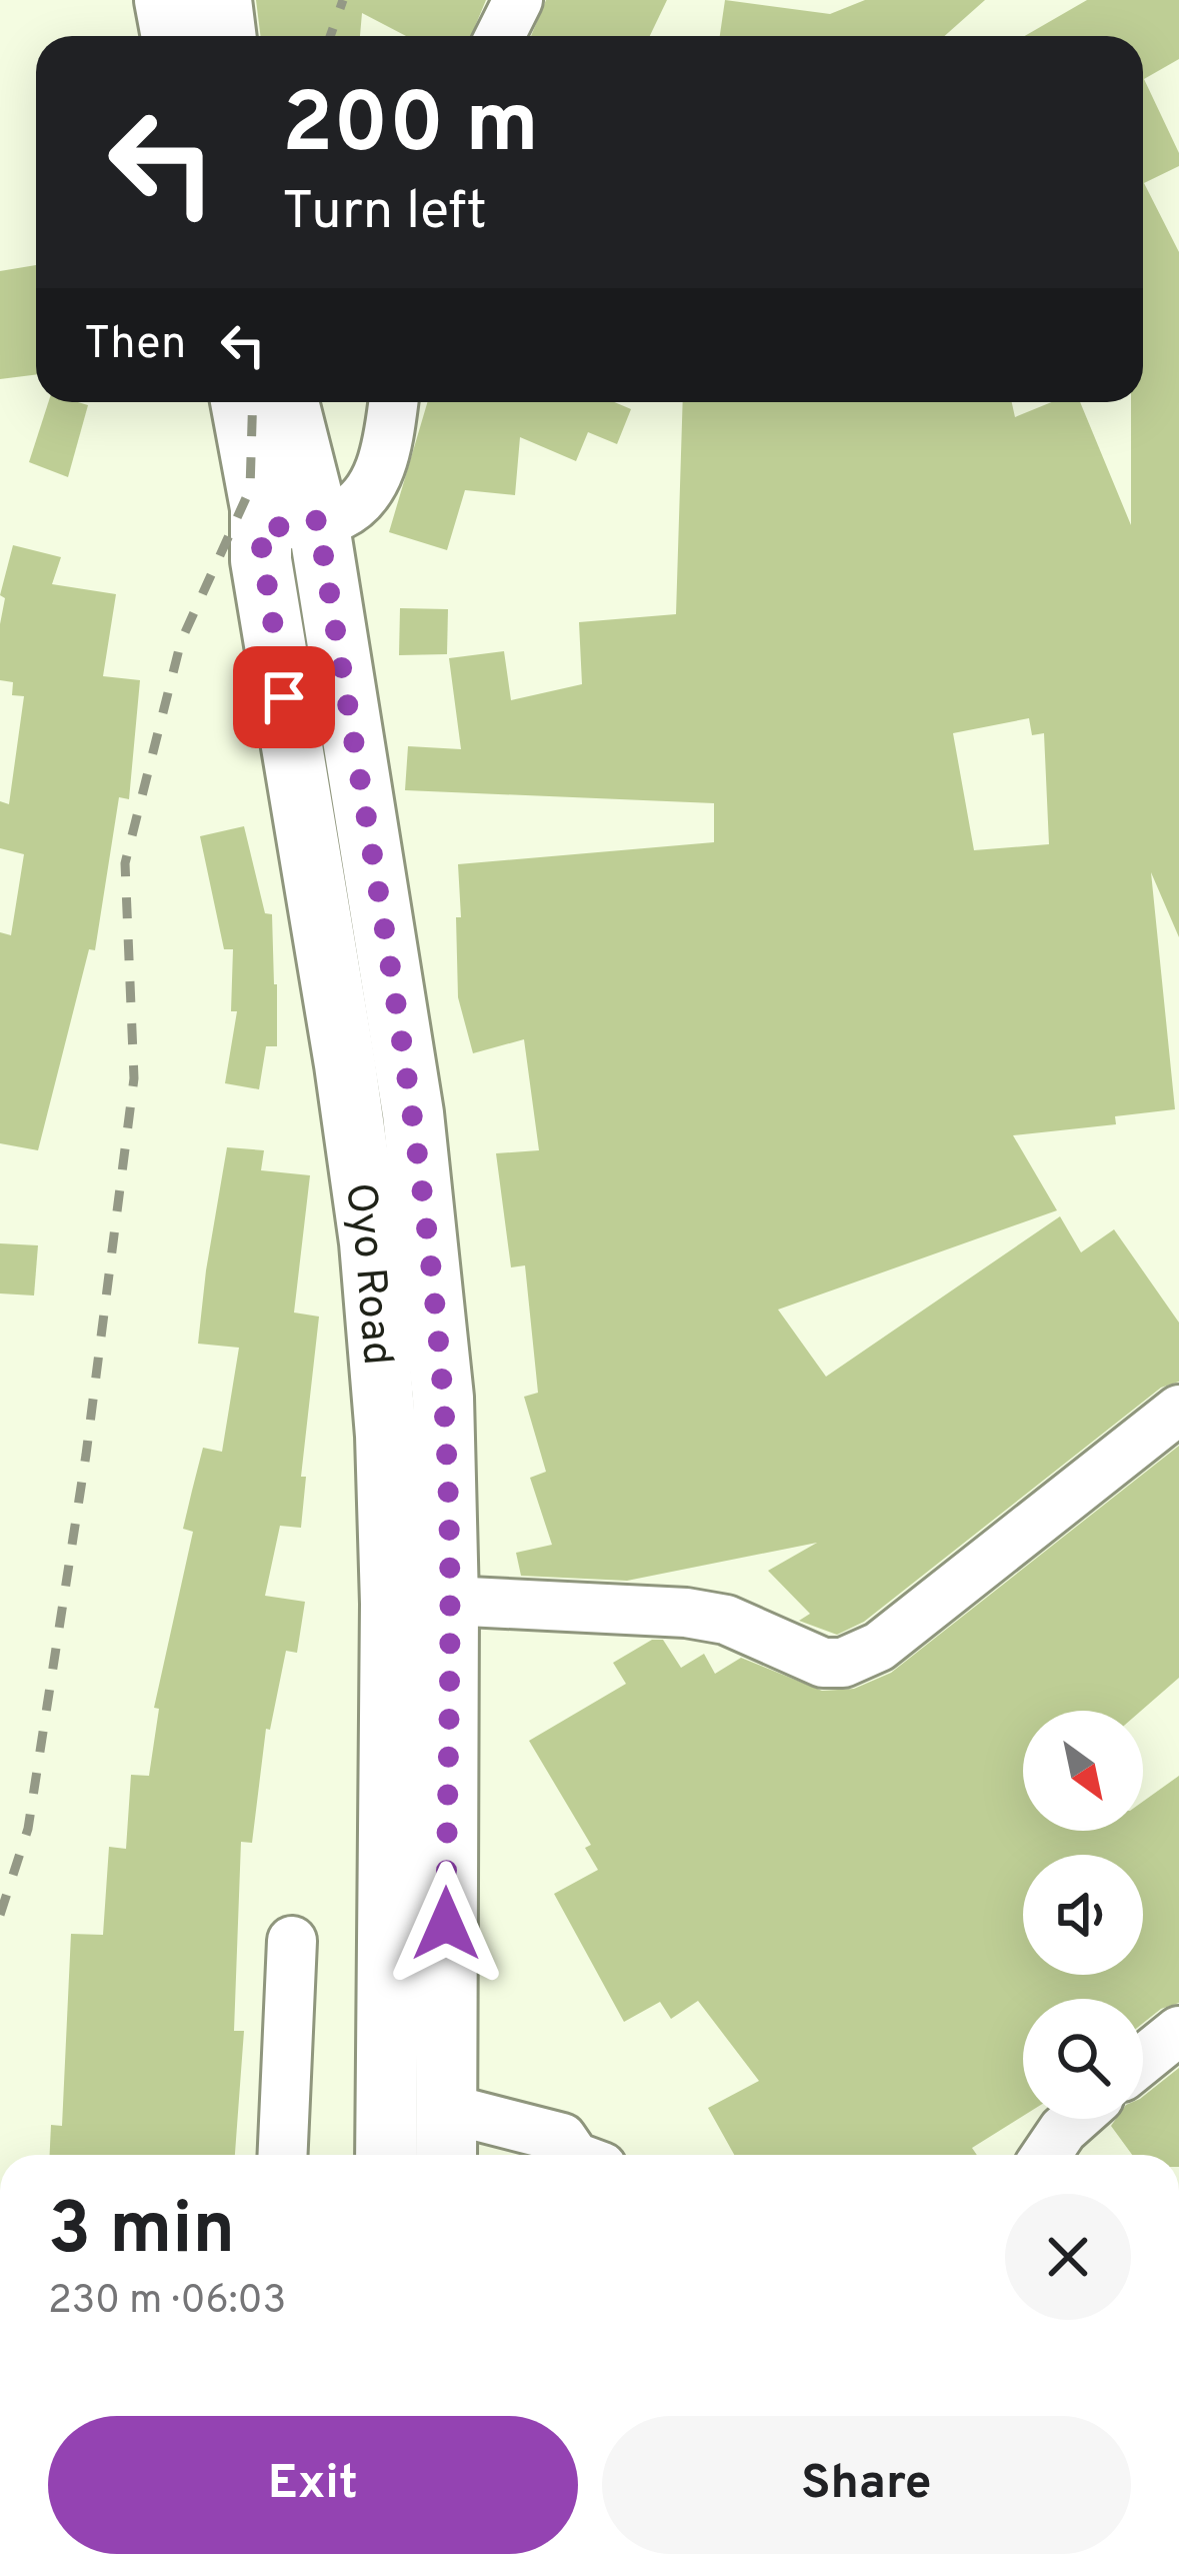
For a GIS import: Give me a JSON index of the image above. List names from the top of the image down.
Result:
{
  "streets": {
    "main road": ["Oyo Road"]
  },
  "north": "bottom right",
  "page": {
    "turn": ["200 m", "Turn left"],
    "then": "Then",
    "heading": ["3 min", "230 m · 06:03"],
    "buttons": ["Exit", "Share"]
  }
}
